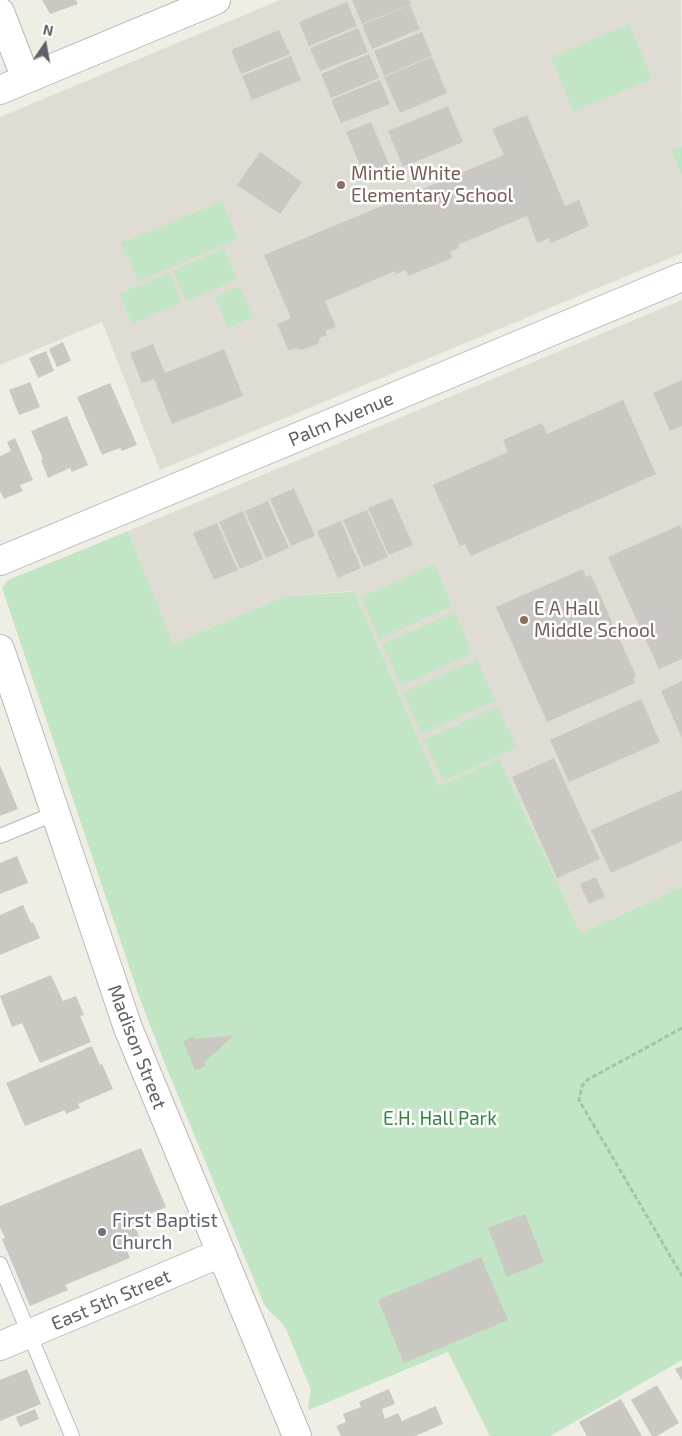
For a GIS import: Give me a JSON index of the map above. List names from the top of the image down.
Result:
{
  "streets": {
    "street": ["Palm Avenue", "Madison Street", "East 5th Street"]
  },
  "crossings": [
    ["Madison Street", "East 5th Street"]
  ],
  "parks": ["E.H. Hall Park"],
  "places": ["Mintie White Elementary School", "E A Hall Middle School", "First Baptist Church"],
  "north": "top"
}
